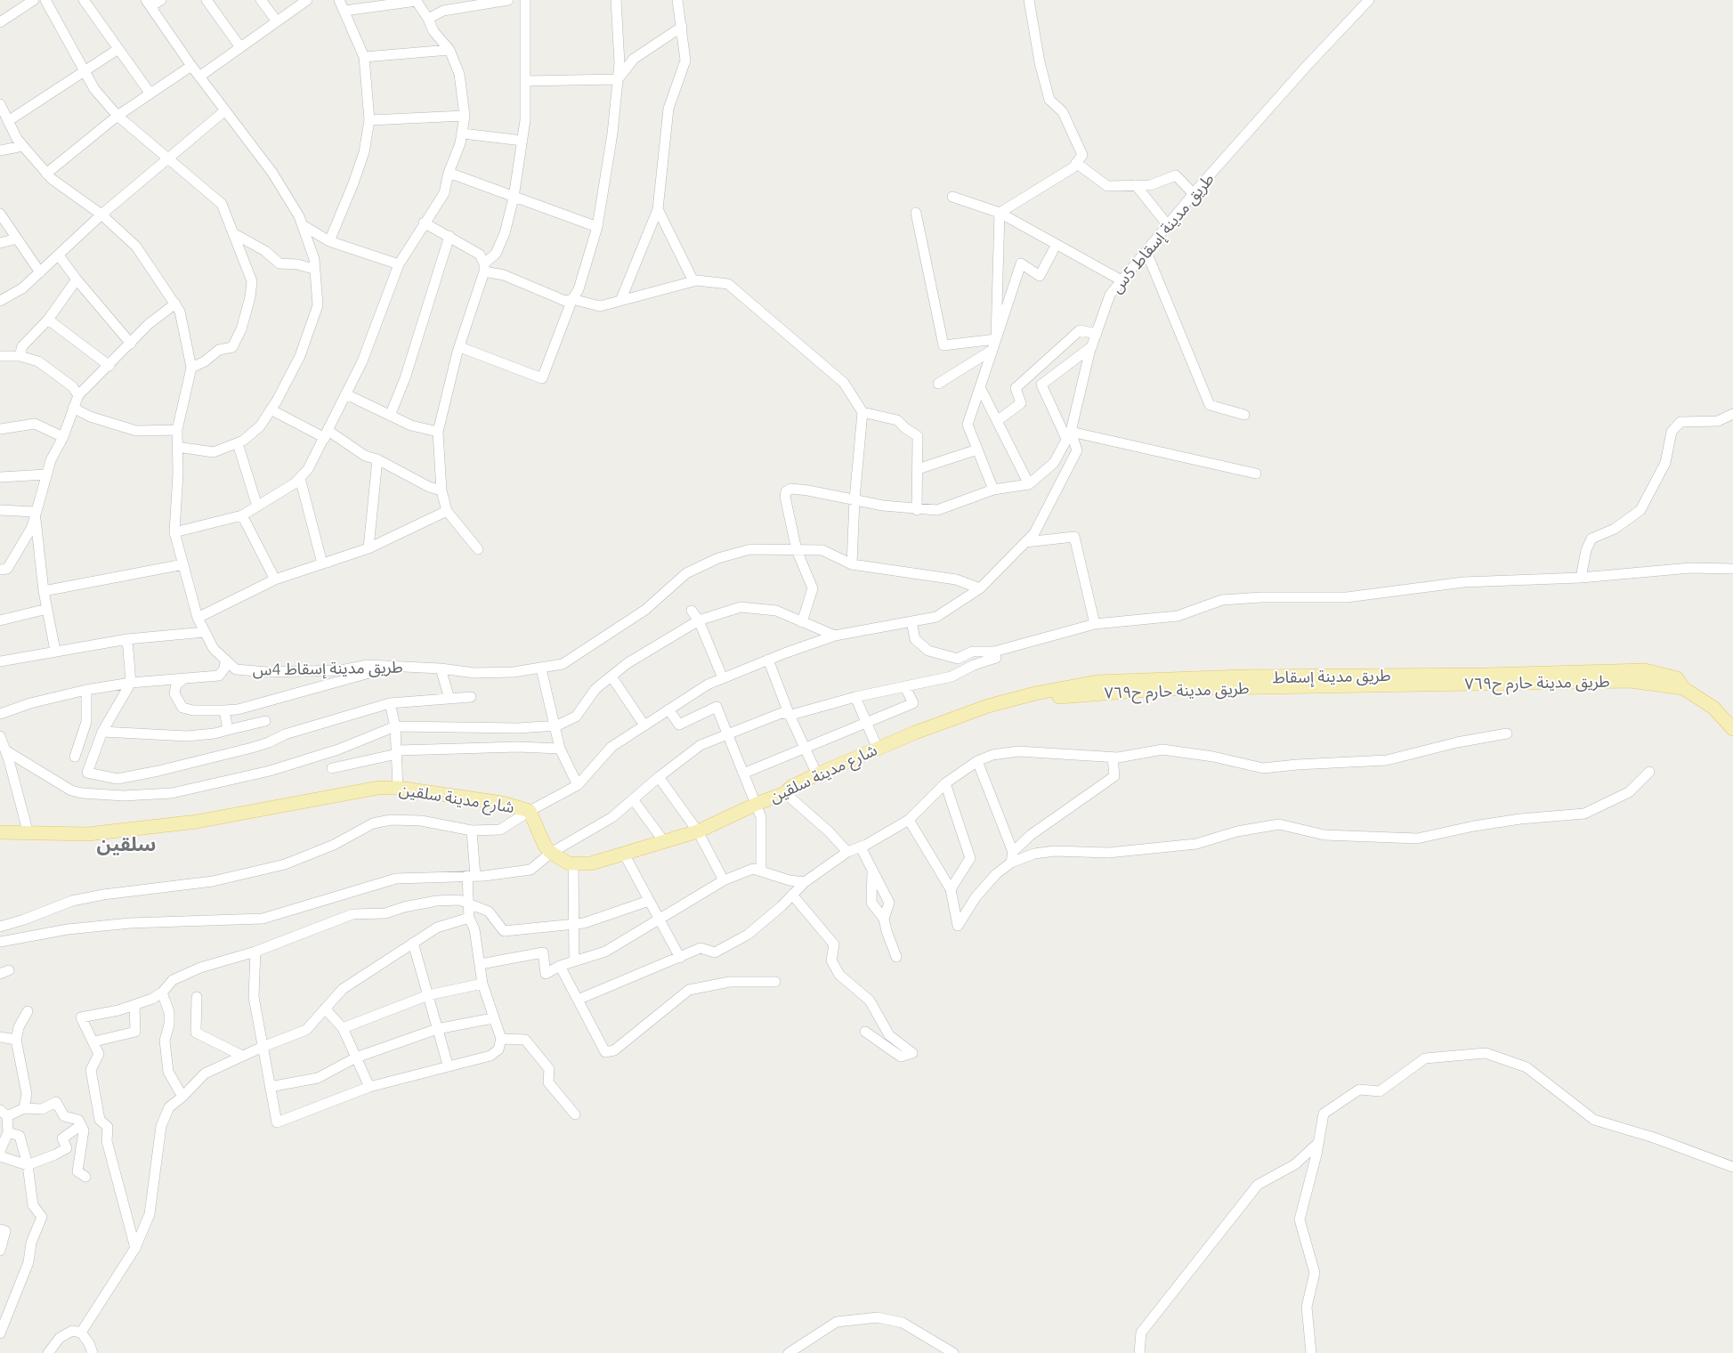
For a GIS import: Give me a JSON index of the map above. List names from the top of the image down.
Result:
{
  "streets": {
    "main road": ["طريق مدينة حارم ح٧٦٩", "شارع مدينة سلقين"],
    "street": ["طريق مدينة إسقاط 5س", "طريق مدينة إسقاط 4س"]
  },
  "crossings": [
    ["طريق مدينة إسقاط 5س", "طريق مدينة إسقاط 4س"],
    ["طريق مدينة إسقاط 5س", "شارع مدينة سلقين"],
    ["طريق مدينة حارم ح٧٦٩", "شارع مدينة سلقين"]
  ],
  "districts": ["سلقين"]
}
